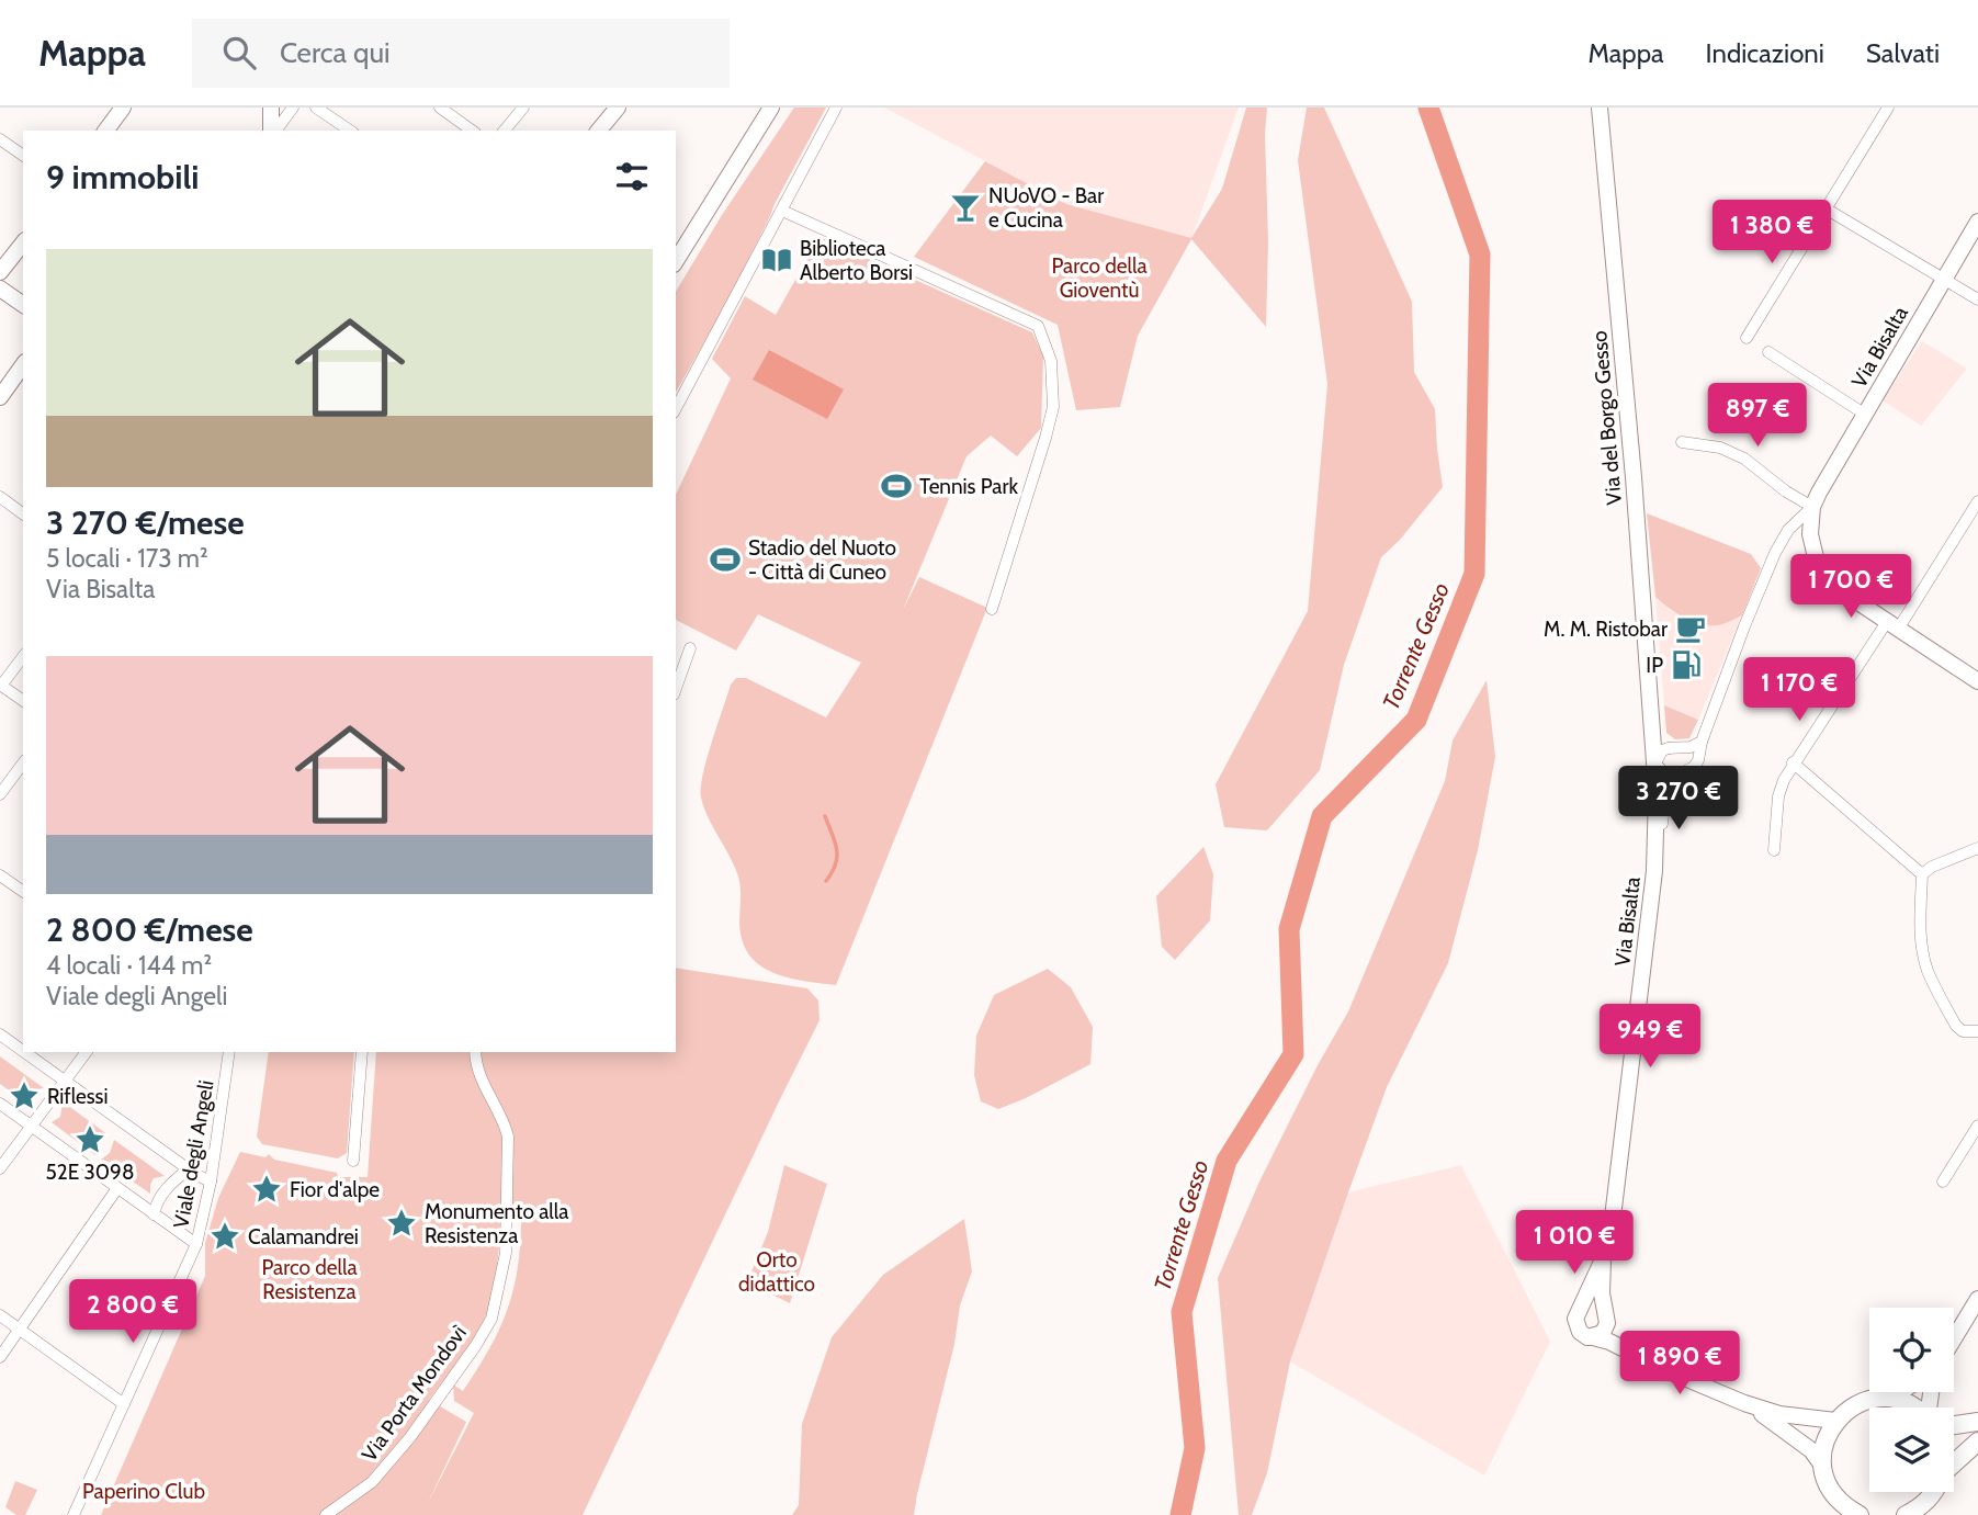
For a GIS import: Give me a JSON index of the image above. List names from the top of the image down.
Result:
{
  "streets": {
    "main road": ["Via Bisalta", "Via del Borgo Gesso"],
    "street": ["Viale degli Angeli", "Via Porta Mondovì"]
  },
  "crossings": [
    ["Via Bisalta", "Via del Borgo Gesso"]
  ],
  "water": ["Torrente Gesso"],
  "parks": [
    "Parco della Gioventù",
    "Orto didattico",
    "Parco della Resistenza",
    "Paperino Club"
  ],
  "places": {
    "bar": ["NUoVO - Bar e Cucina"],
    "library": ["Biblioteca Alberto Borsi"],
    "sports": ["Tennis Park", "Stadio del Nuoto - Città di Cuneo"],
    "cafe": ["M. M. Ristobar"],
    "fuel station": ["IP"],
    "place": [
      "Riflessi",
      "52E 3098",
      "Fior d'alpe",
      "Monumento alla Resistenza",
      "Calamandrei"
    ]
  },
  "page": {
    "header": "Mappa",
    "search": "Cerca qui",
    "nav": ["Mappa", "Indicazioni", "Salvati"],
    "heading": "9 immobili",
    "price": [
      "1 380 €",
      "897 €",
      "1 700 €",
      "1 170 €",
      "3 270 €",
      "949 €",
      "1 010 €",
      "2 800 €",
      "1 890 €"
    ],
    "list": [
      {
        "name": "3 270 €/mese",
        "note": "5 locali · 173 m² · Via Bisalta"
      },
      {
        "name": "2 800 €/mese",
        "note": "4 locali · 144 m² · Viale degli Angeli"
      }
    ]
  }
}
